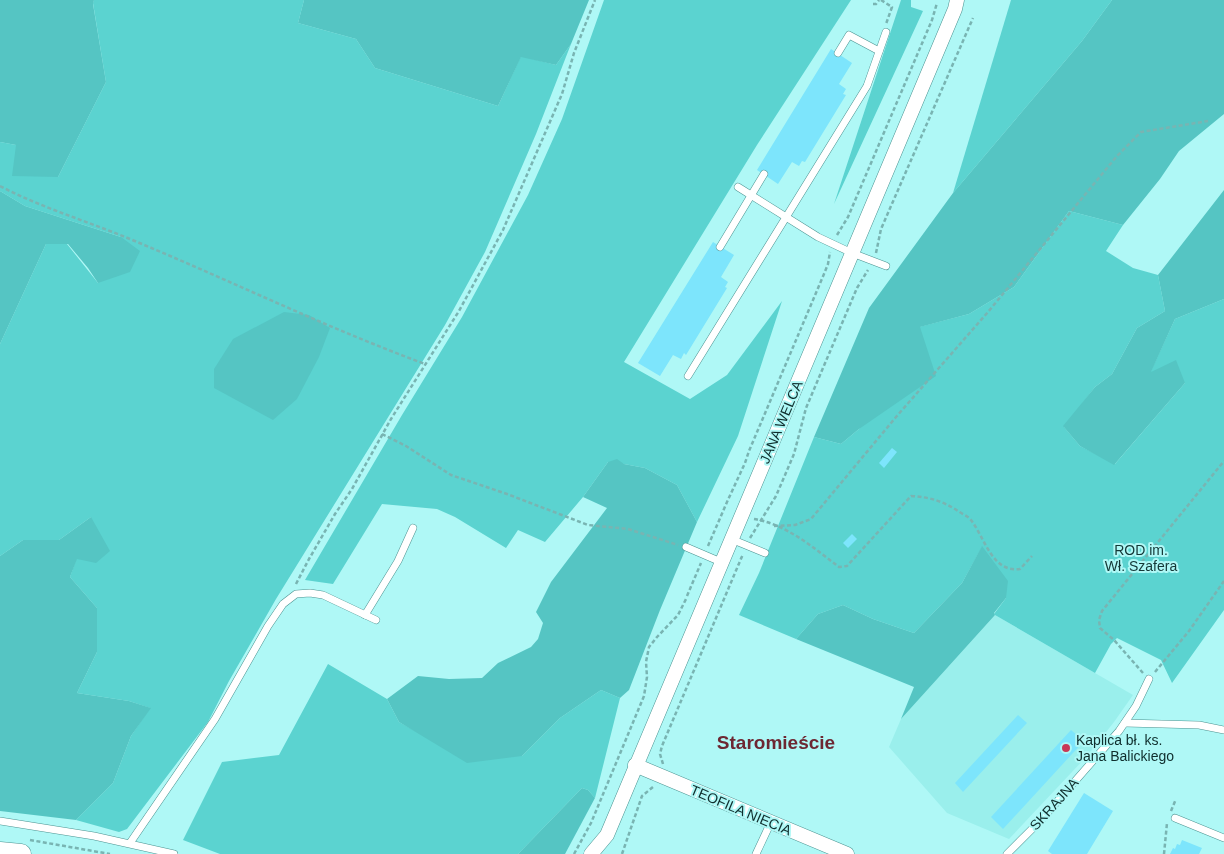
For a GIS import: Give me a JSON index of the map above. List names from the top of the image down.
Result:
{
  "streets": {
    "street": ["JANA WELCA", "TEOFILA NIECIA"],
    "lane": ["SKRAJNA"]
  },
  "crossings": [
    ["JANA WELCA", "TEOFILA NIECIA"]
  ],
  "districts": ["Staromieście"],
  "parks": ["ROD im. Wł. Szafera"],
  "places": ["Kaplica bł. ks. Jana Balickiego"]
}
